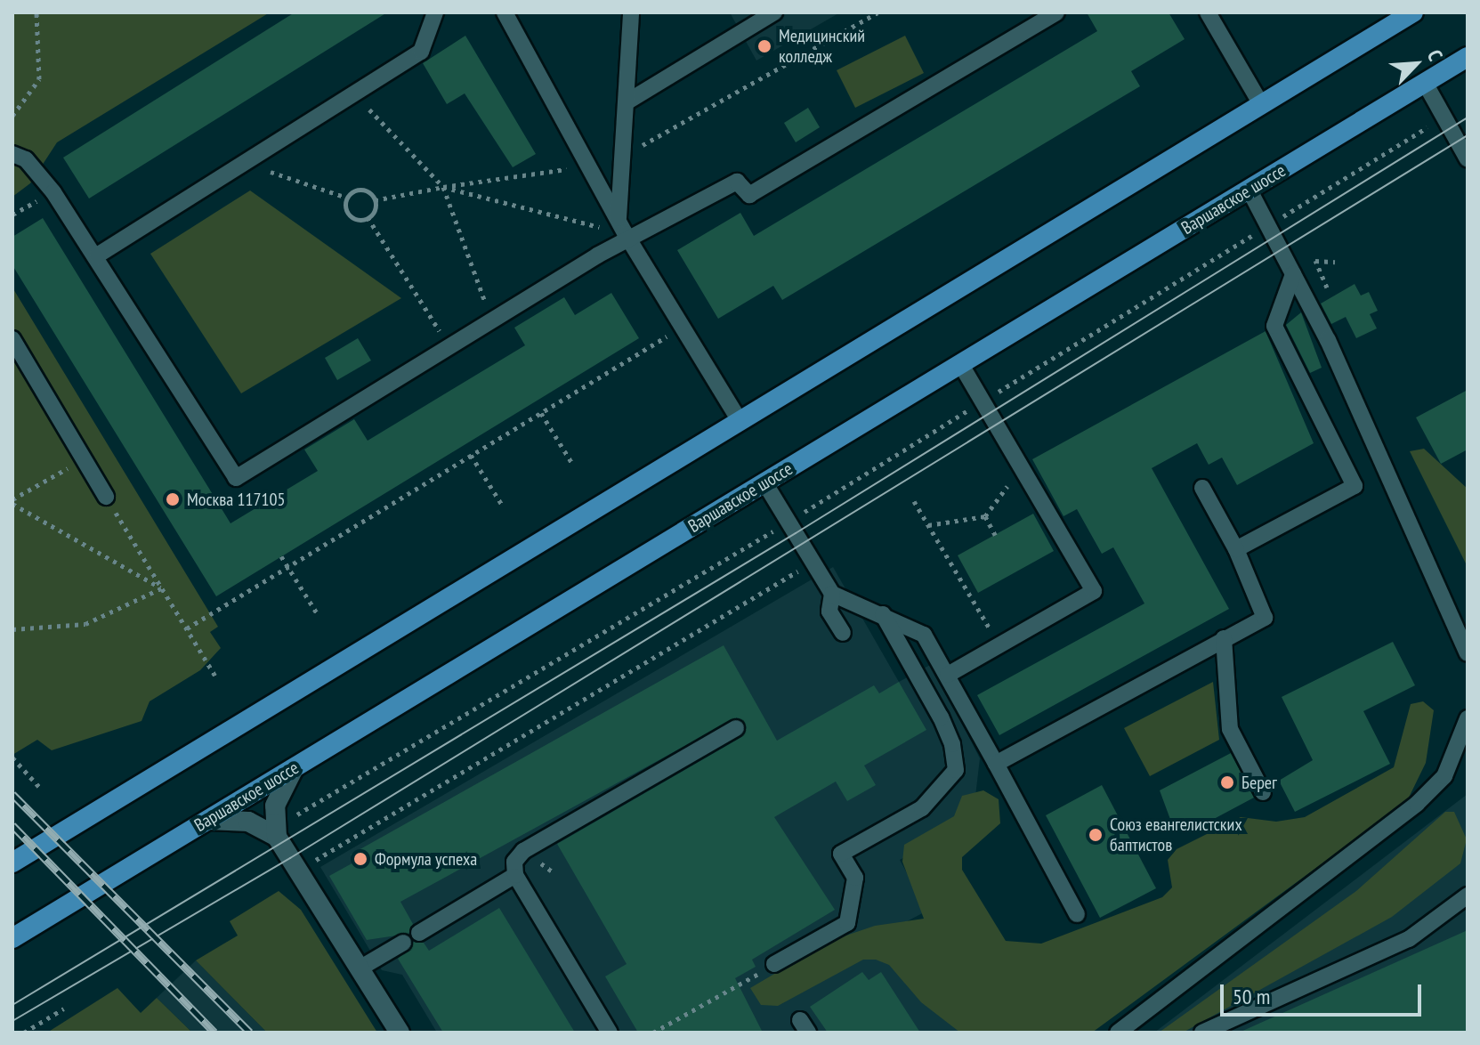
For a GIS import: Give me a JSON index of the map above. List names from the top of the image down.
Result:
{
  "streets": {
    "main road": ["Варшавское шоссе"]
  },
  "places": [
    "Медицинский колледж",
    "Москва 117105",
    "Берег",
    "Союз евангелистских баптистов",
    "Формула успеха"
  ],
  "scale_bar": "50 m",
  "north": "top right"
}
